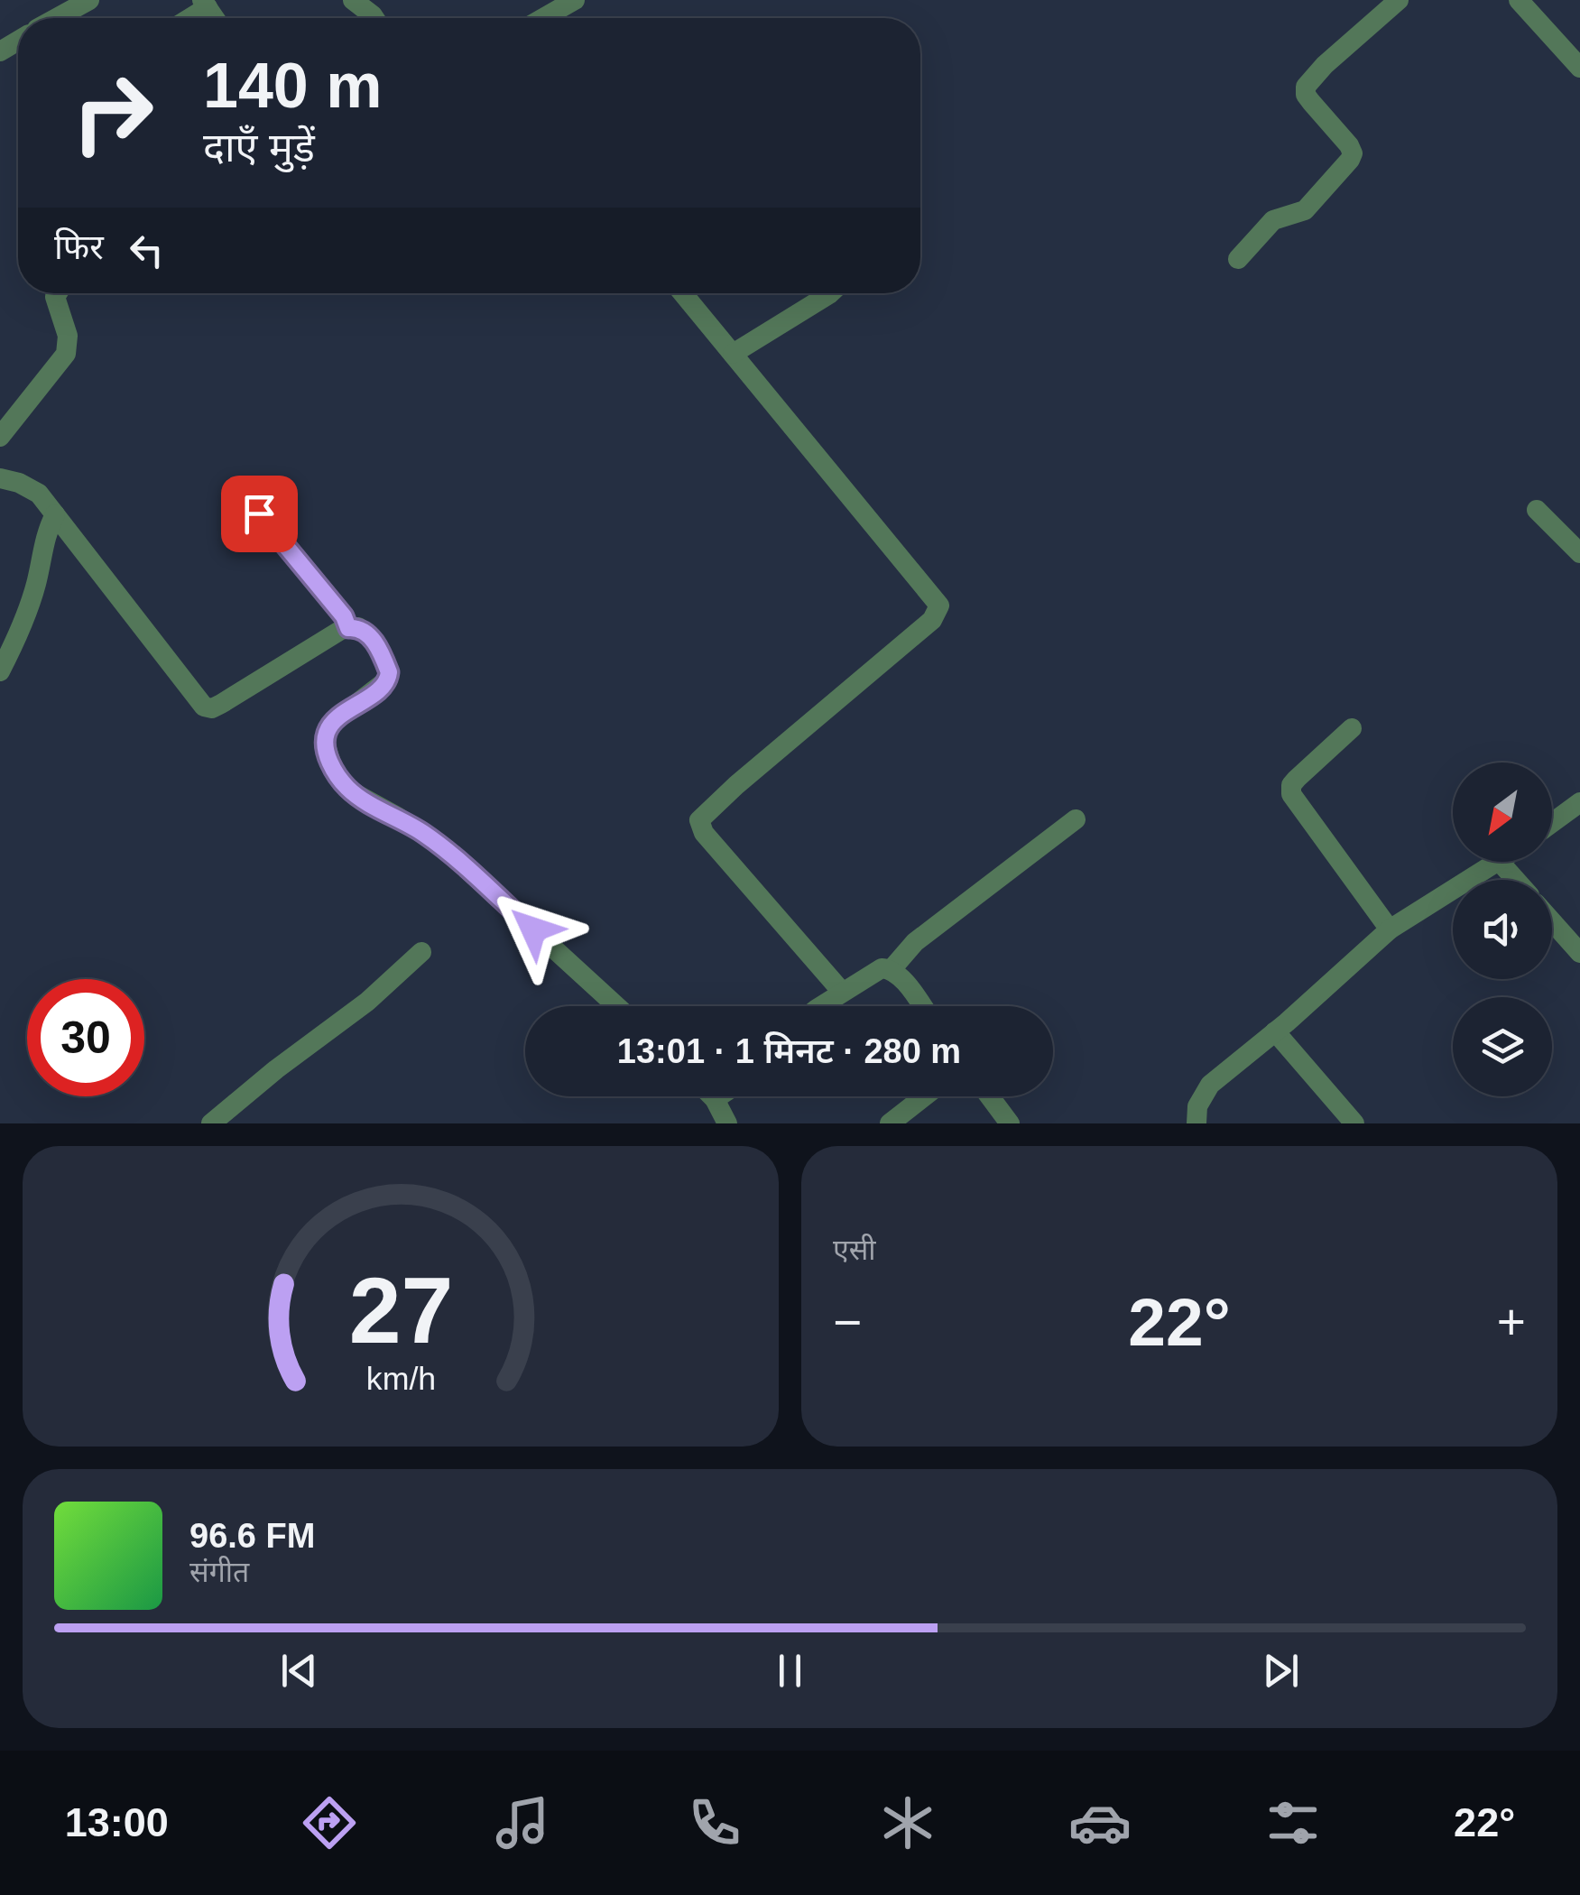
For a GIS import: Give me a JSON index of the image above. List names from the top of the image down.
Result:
{
  "north": "bottom left",
  "page": {
    "turn": ["140 m", "दाएँ मुड़ें"],
    "then": "फिर",
    "limit": "30",
    "trip": "13:01 · 1 मिनट · 280 m",
    "tile": "एसी",
    "heat": ["−", "22°", "+"],
    "song": ["96.6 FM", "संगीत"],
    "tabs": ["13:00", "22°"],
    "gauge": ["27", "km/h"]
  }
}
